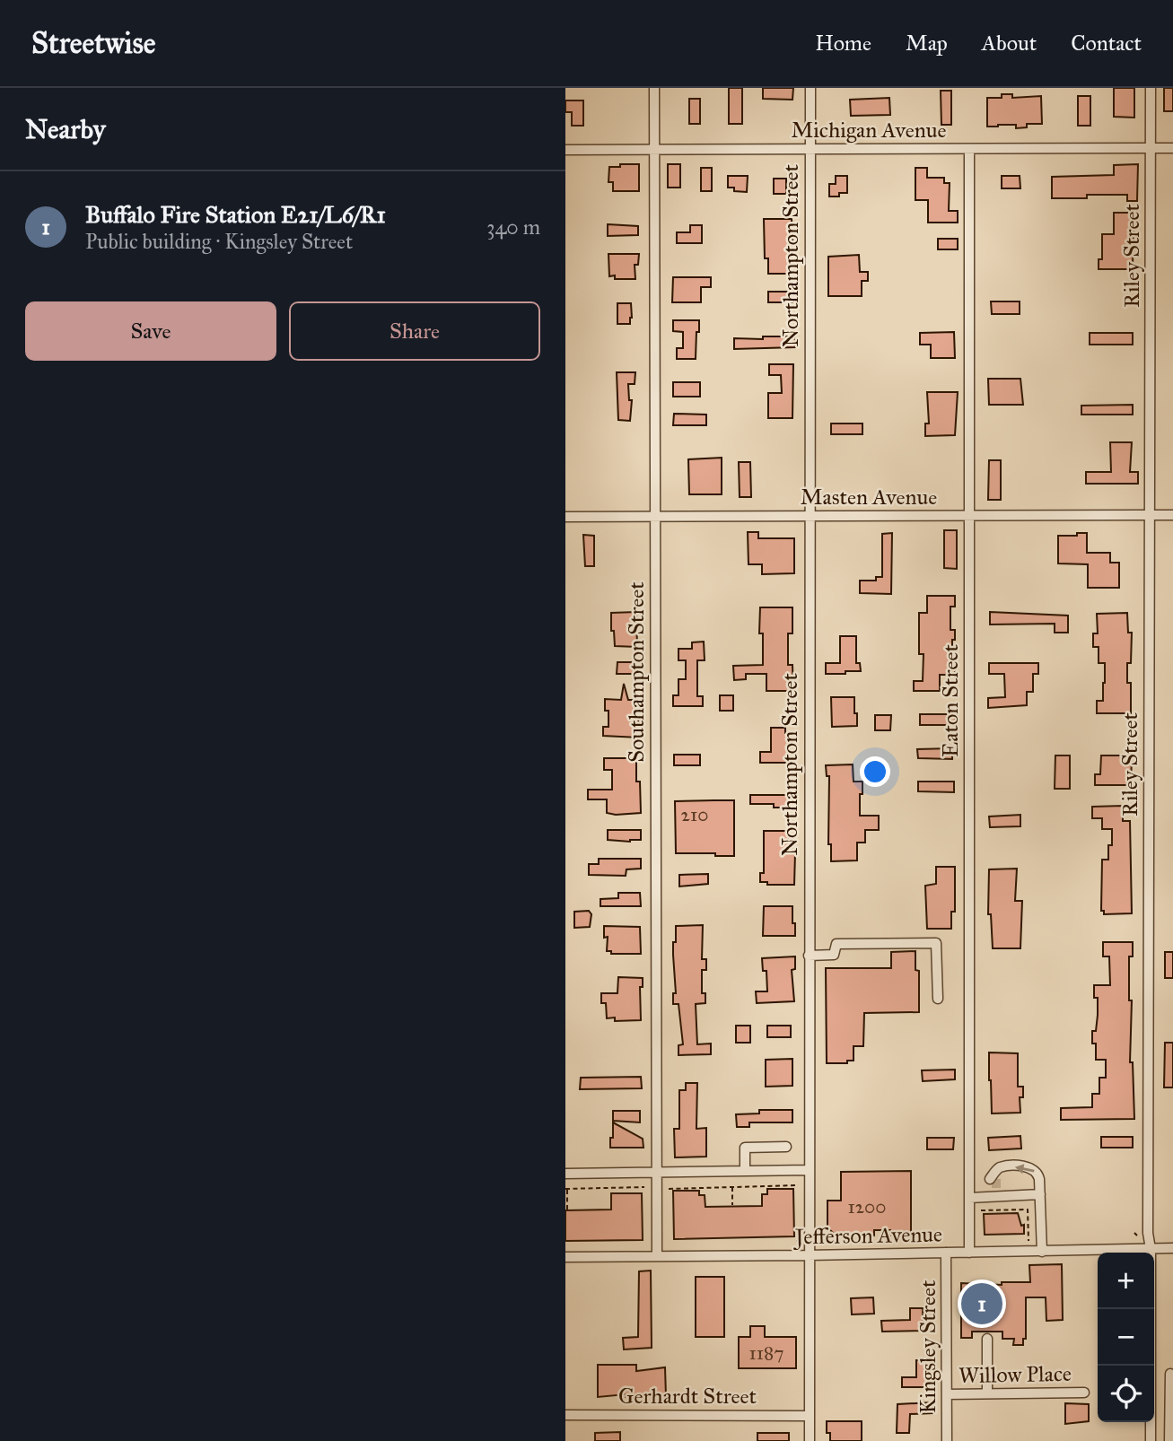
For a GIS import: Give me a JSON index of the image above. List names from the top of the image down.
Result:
{
  "streets": {
    "street": [
      "Michigan Avenue",
      "Northampton Street",
      "Riley Street",
      "Masten Avenue",
      "Southampton Street",
      "Eaton Street",
      "Jefferson Avenue",
      "Kingsley Street",
      "Willow Place",
      "Gerhardt Street"
    ]
  },
  "crossings": [
    ["Michigan Avenue", "Northampton Street"],
    ["Michigan Avenue", "Riley Street"],
    ["Michigan Avenue", "Southampton Street"],
    ["Michigan Avenue", "Eaton Street"],
    ["Northampton Street", "Masten Avenue"],
    ["Northampton Street", "Jefferson Avenue"],
    ["Northampton Street", "Gerhardt Street"],
    ["Riley Street", "Masten Avenue"],
    ["Riley Street", "Jefferson Avenue"],
    ["Masten Avenue", "Southampton Street"],
    ["Masten Avenue", "Eaton Street"],
    ["Southampton Street", "Jefferson Avenue"],
    ["Eaton Street", "Jefferson Avenue"],
    ["Jefferson Avenue", "Kingsley Street"],
    ["Kingsley Street", "Willow Place"]
  ],
  "house_numbers": ["210", "1200", "1187"],
  "page": {
    "header": "Streetwise",
    "nav": [
      "Home",
      "Map",
      "About",
      "Contact"
    ],
    "heading": "Nearby",
    "list": [
      {
        "mark": "1",
        "name": "Buffalo Fire Station E21/L6/R1",
        "note": "Public building · Kingsley Street",
        "value": "340 m"
      }
    ],
    "buttons": ["Save", "Share"],
    "map_buttons": ["+", "−"],
    "pins": "1"
  }
}
